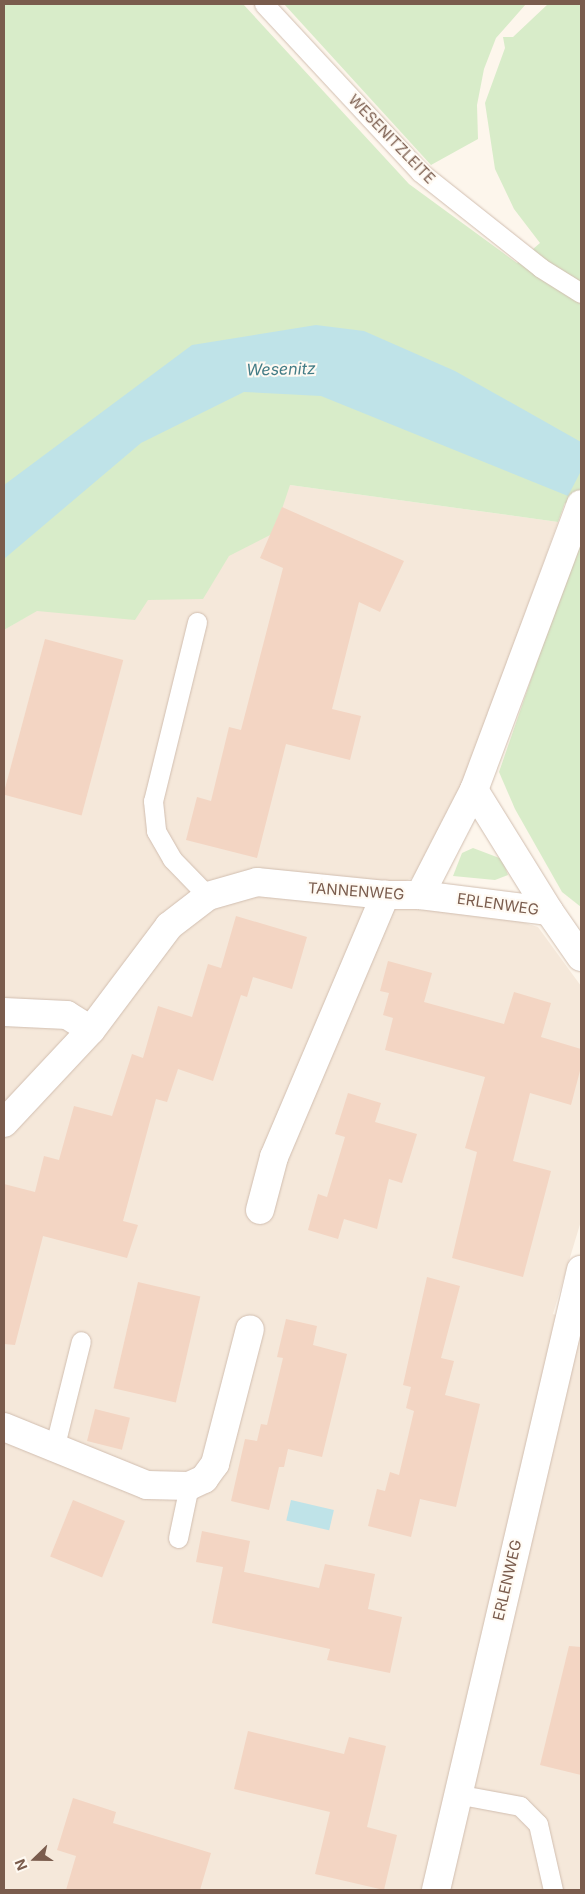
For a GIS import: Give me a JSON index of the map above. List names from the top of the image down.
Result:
{
  "streets": {
    "street": ["TANNENWEG", "ERLENWEG"],
    "lane": ["WESENITZLEITE"]
  },
  "crossings": [
    ["TANNENWEG", "ERLENWEG"]
  ],
  "water": ["Wesenitz"],
  "north": "left"
}
